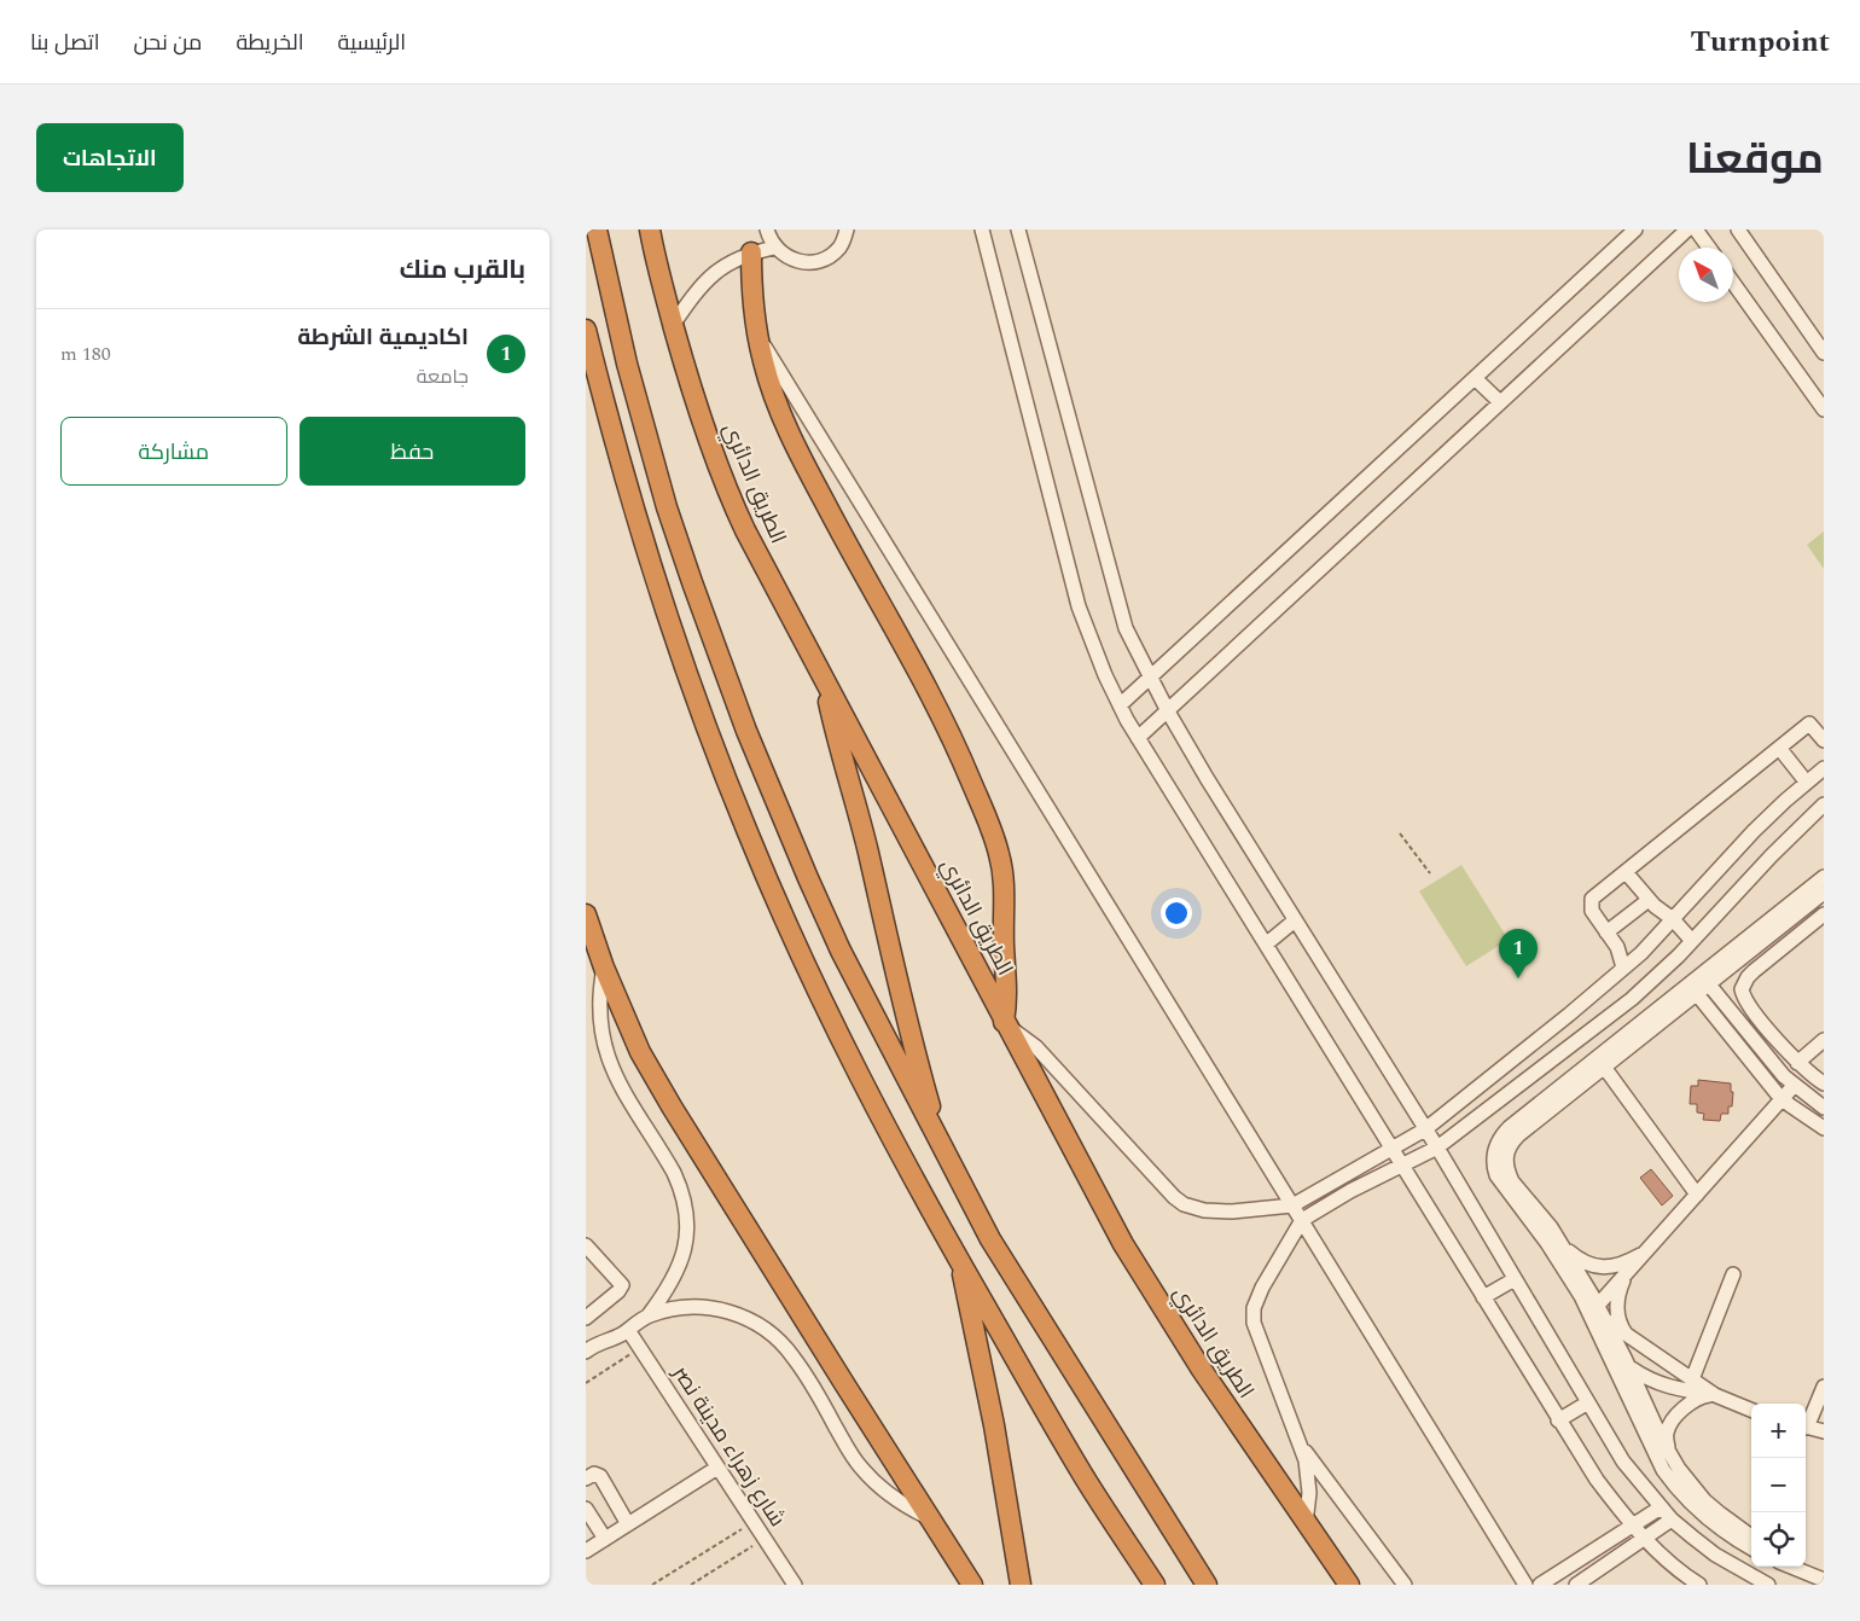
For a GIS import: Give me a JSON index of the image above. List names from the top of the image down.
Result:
{
  "streets": {
    "highway": ["الطريق الدائري"],
    "street": ["شارع زهراء مدينة نصر"]
  },
  "north": "top left",
  "page": {
    "header": "Turnpoint",
    "nav": [
      "الرئيسية",
      "الخريطة",
      "من نحن",
      "اتصل بنا"
    ],
    "title": "موقعنا",
    "buttons": [
      "الاتجاهات",
      ["حفظ", "مشاركة"]
    ],
    "heading": "بالقرب منك",
    "list": [
      {
        "mark": "1",
        "name": "اكاديمية الشرطة",
        "note": "جامعة",
        "value": "180 m"
      }
    ],
    "pins": "1",
    "map_buttons": ["+", "−"]
  }
}
